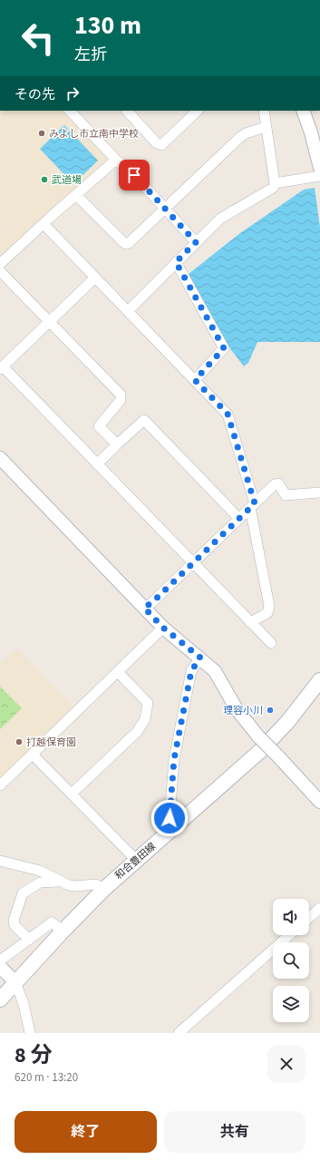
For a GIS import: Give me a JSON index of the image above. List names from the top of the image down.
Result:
{
  "streets": {
    "main road": ["和合豊田線"]
  },
  "places": [
    "みよし市立南中学校",
    "武道場",
    "理容小川",
    "打越保育園"
  ],
  "page": {
    "turn": ["130 m", "左折"],
    "then": "その先",
    "heading": ["8 分", "620 m · 13:20"],
    "buttons": ["終了", "共有"]
  }
}
